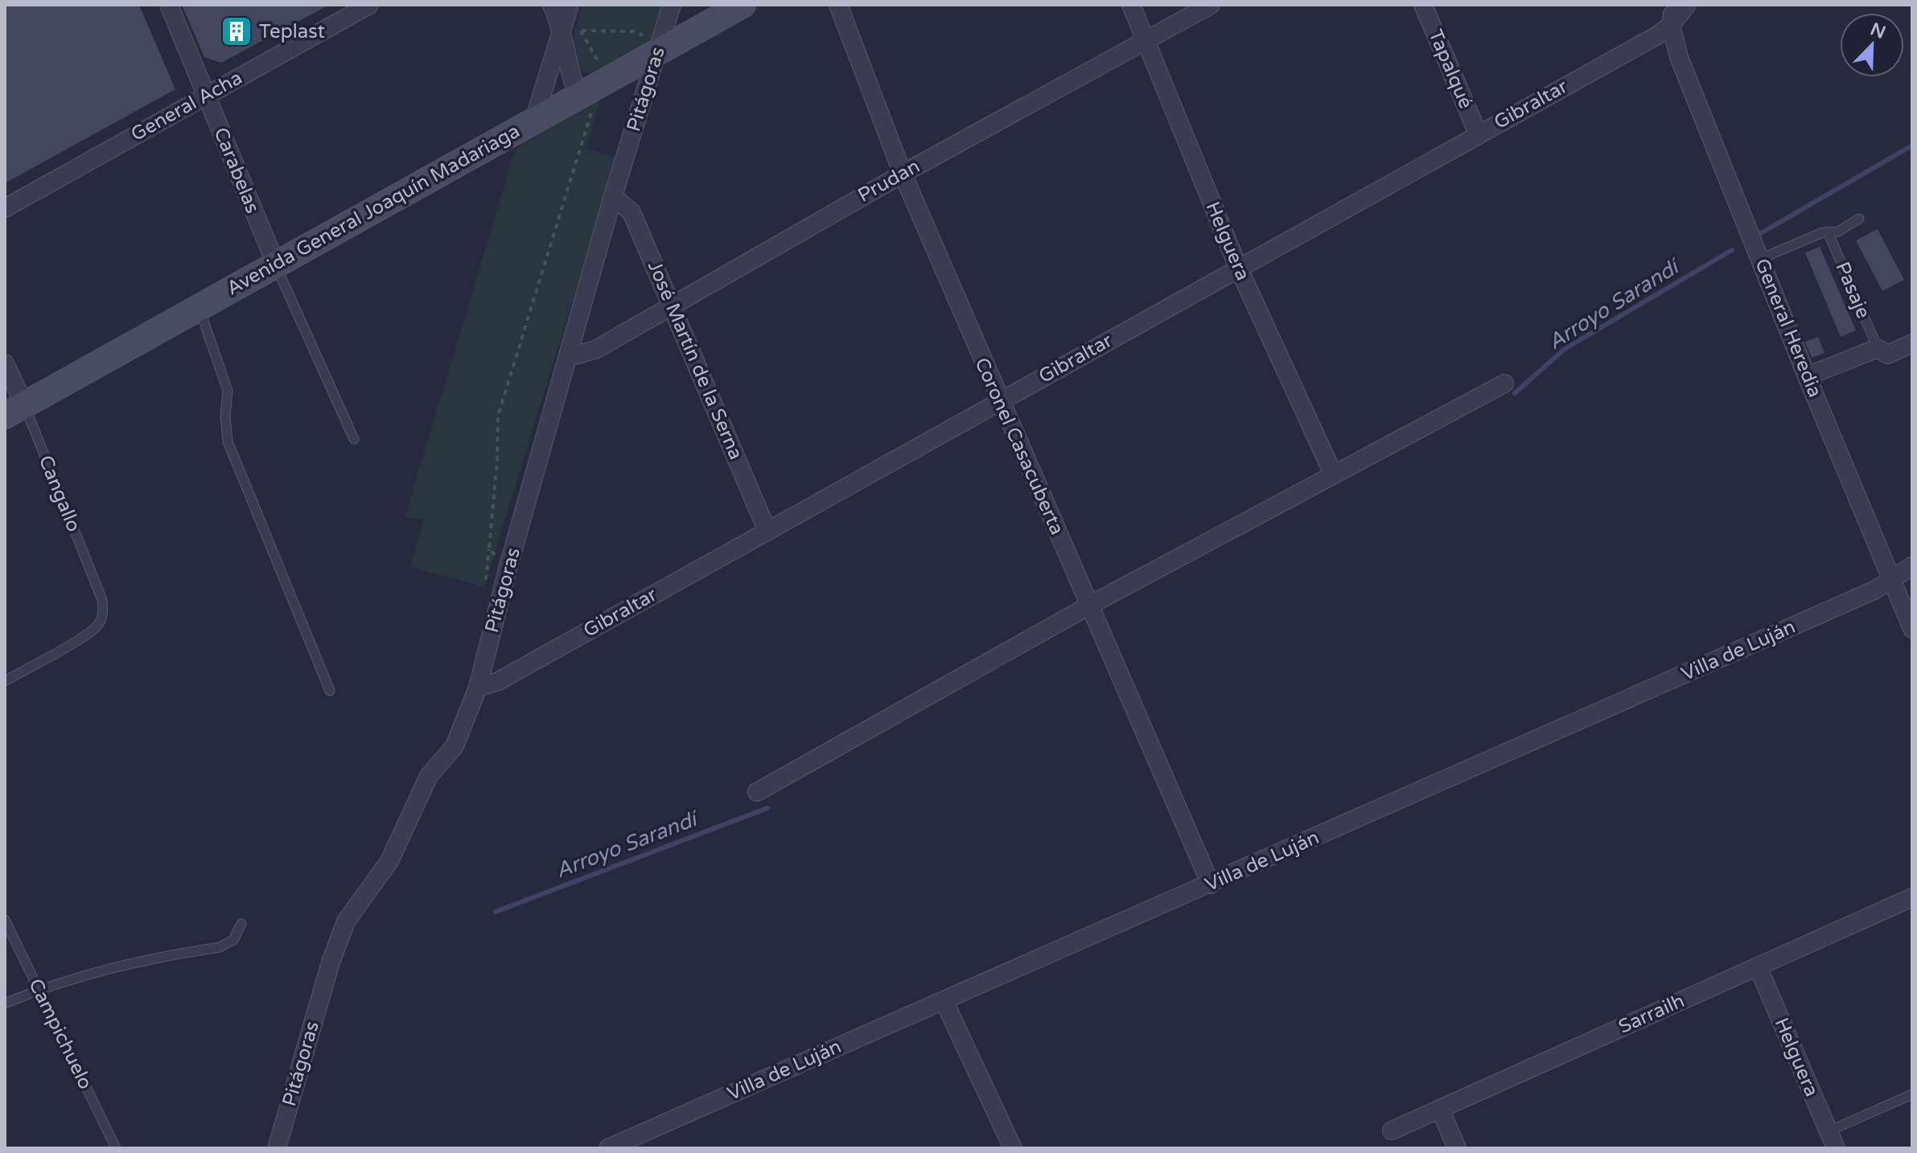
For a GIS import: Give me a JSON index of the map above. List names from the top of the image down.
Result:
{
  "streets": {
    "main road": ["Avenida General Joaquín Madariaga"],
    "street": [
      "Tapalqué",
      "Pitágoras",
      "Gibraltar",
      "General Acha",
      "Carabelas",
      "Prudan",
      "Helguera",
      "General Heredia",
      "José Martín de la Serna",
      "Coronel Casacuberta",
      "Cangallo",
      "Villa de Luján",
      "Sarrailh"
    ],
    "lane": ["Pasaje", "Campichuelo"]
  },
  "crossings": [
    ["Tapalqué", "Gibraltar"],
    ["Pitágoras", "Gibraltar"],
    ["Pitágoras", "Prudan"],
    ["Pitágoras", "Avenida General Joaquín Madariaga"],
    ["Pitágoras", "José Martín de la Serna"],
    ["Gibraltar", "Helguera"],
    ["Gibraltar", "General Heredia"],
    ["Gibraltar", "José Martín de la Serna"],
    ["Gibraltar", "Coronel Casacuberta"],
    ["General Acha", "Carabelas"],
    ["Carabelas", "Avenida General Joaquín Madariaga"],
    ["Prudan", "Helguera"],
    ["Prudan", "José Martín de la Serna"],
    ["Prudan", "Coronel Casacuberta"],
    ["Avenida General Joaquín Madariaga", "Cangallo"],
    ["Helguera", "Sarrailh"],
    ["General Heredia", "Villa de Luján"],
    ["Coronel Casacuberta", "Villa de Luján"]
  ],
  "water": ["Arroyo Sarandí"],
  "places": {
    "building": ["Teplast"]
  },
  "north": "top right"
}
